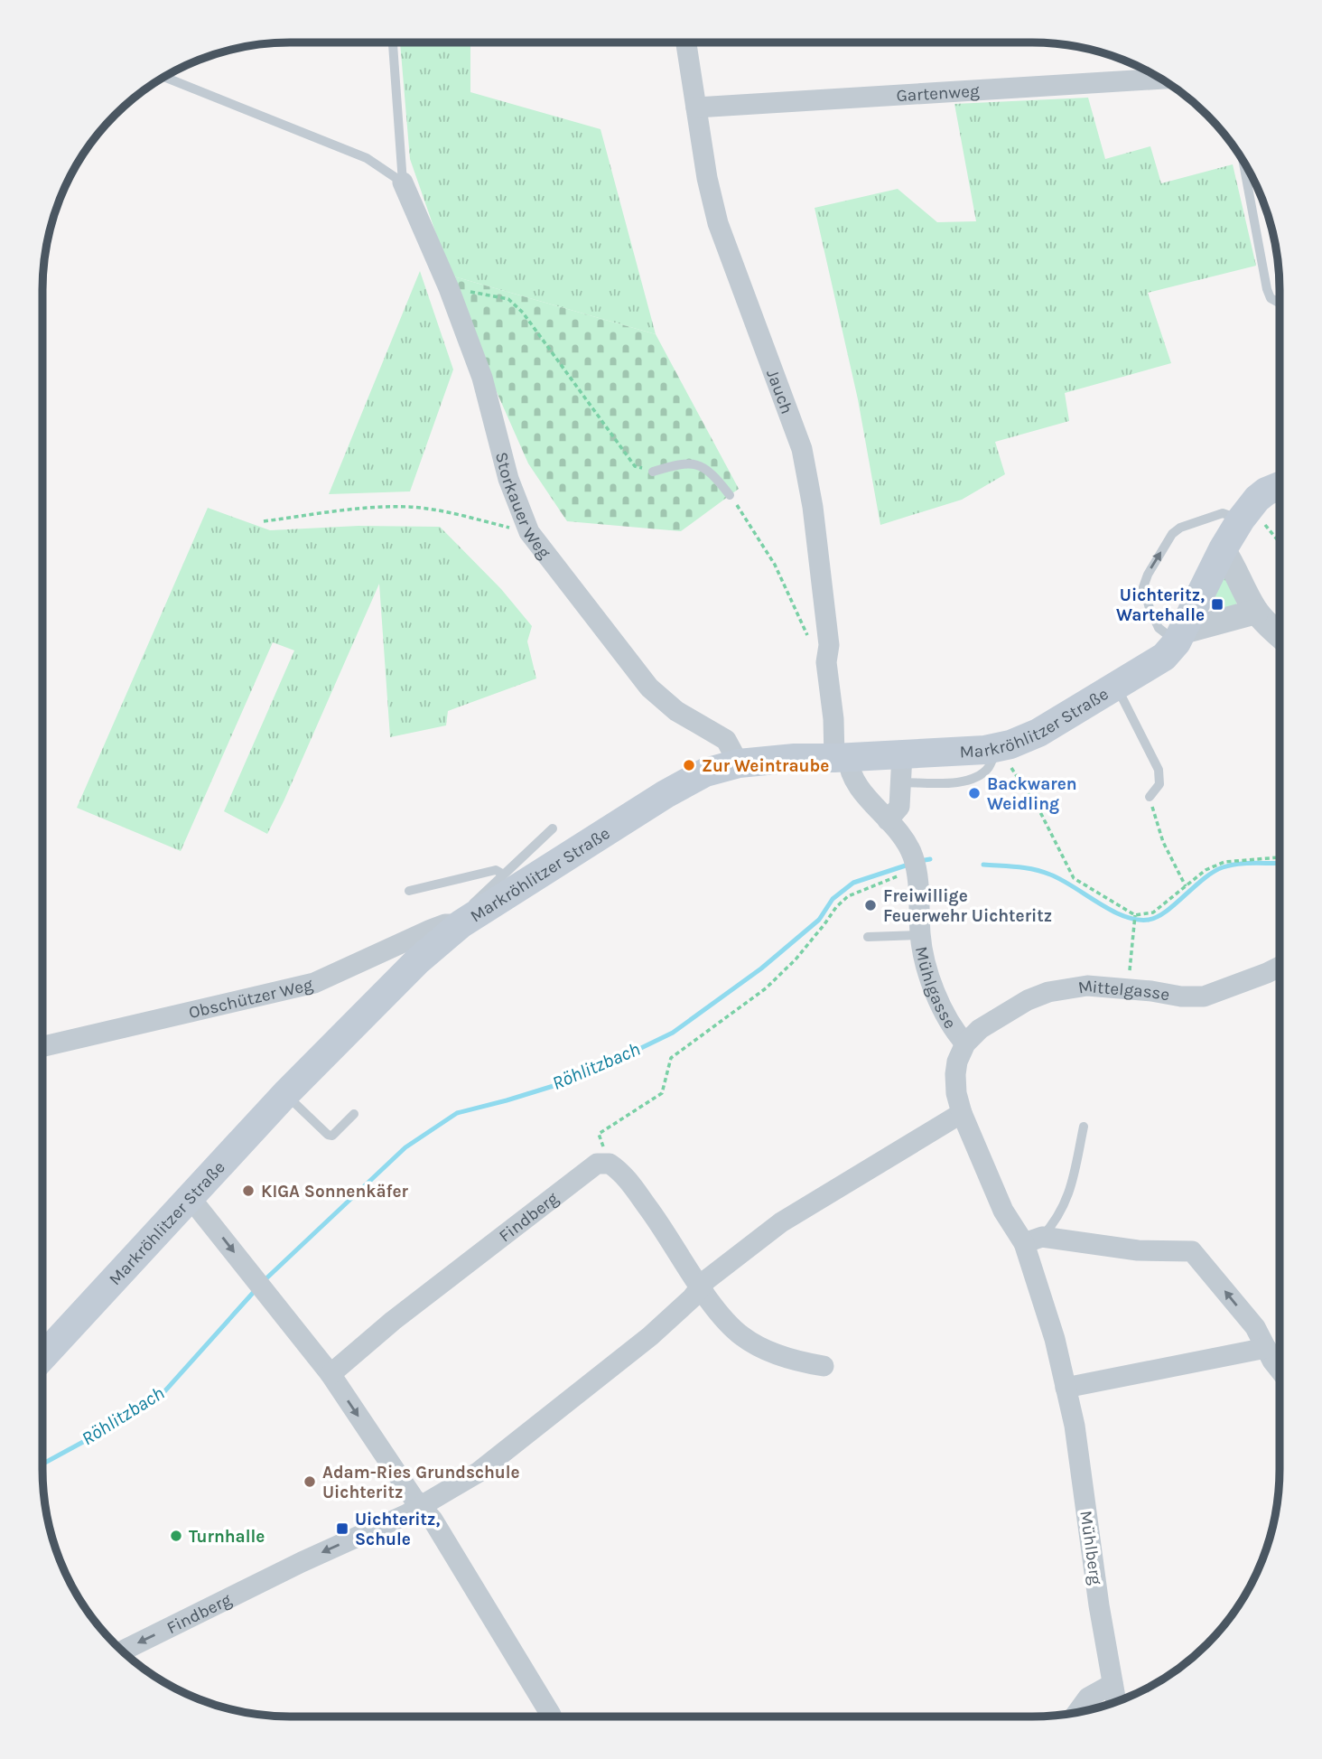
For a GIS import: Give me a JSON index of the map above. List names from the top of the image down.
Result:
{
  "streets": {
    "main road": ["Markröhlitzer Straße"],
    "street": [
      "Gartenweg",
      "Jauch",
      "Storkauer Weg",
      "Mühlgasse",
      "Mittelgasse",
      "Obschützer Weg",
      "Findberg",
      "Mühlberg"
    ]
  },
  "crossings": [
    ["Gartenweg", "Jauch"],
    ["Jauch", "Markröhlitzer Straße"],
    ["Storkauer Weg", "Markröhlitzer Straße"],
    ["Markröhlitzer Straße", "Obschützer Weg"],
    ["Mühlgasse", "Mittelgasse"],
    ["Mühlgasse", "Mühlberg"],
    ["Mittelgasse", "Mühlberg"],
    ["Findberg", "Mühlberg"]
  ],
  "water": ["Röhlitzbach"],
  "places": {
    "transit": ["Uichteritz, Wartehalle", "Uichteritz, Schule"],
    "other": [
      "Zur Weintraube",
      "Backwaren Weidling",
      "Freiwillige Feuerwehr Uichteritz",
      "KIGA Sonnenkäfer",
      "Adam-Ries Grundschule Uichteritz",
      "Turnhalle"
    ]
  }
}
